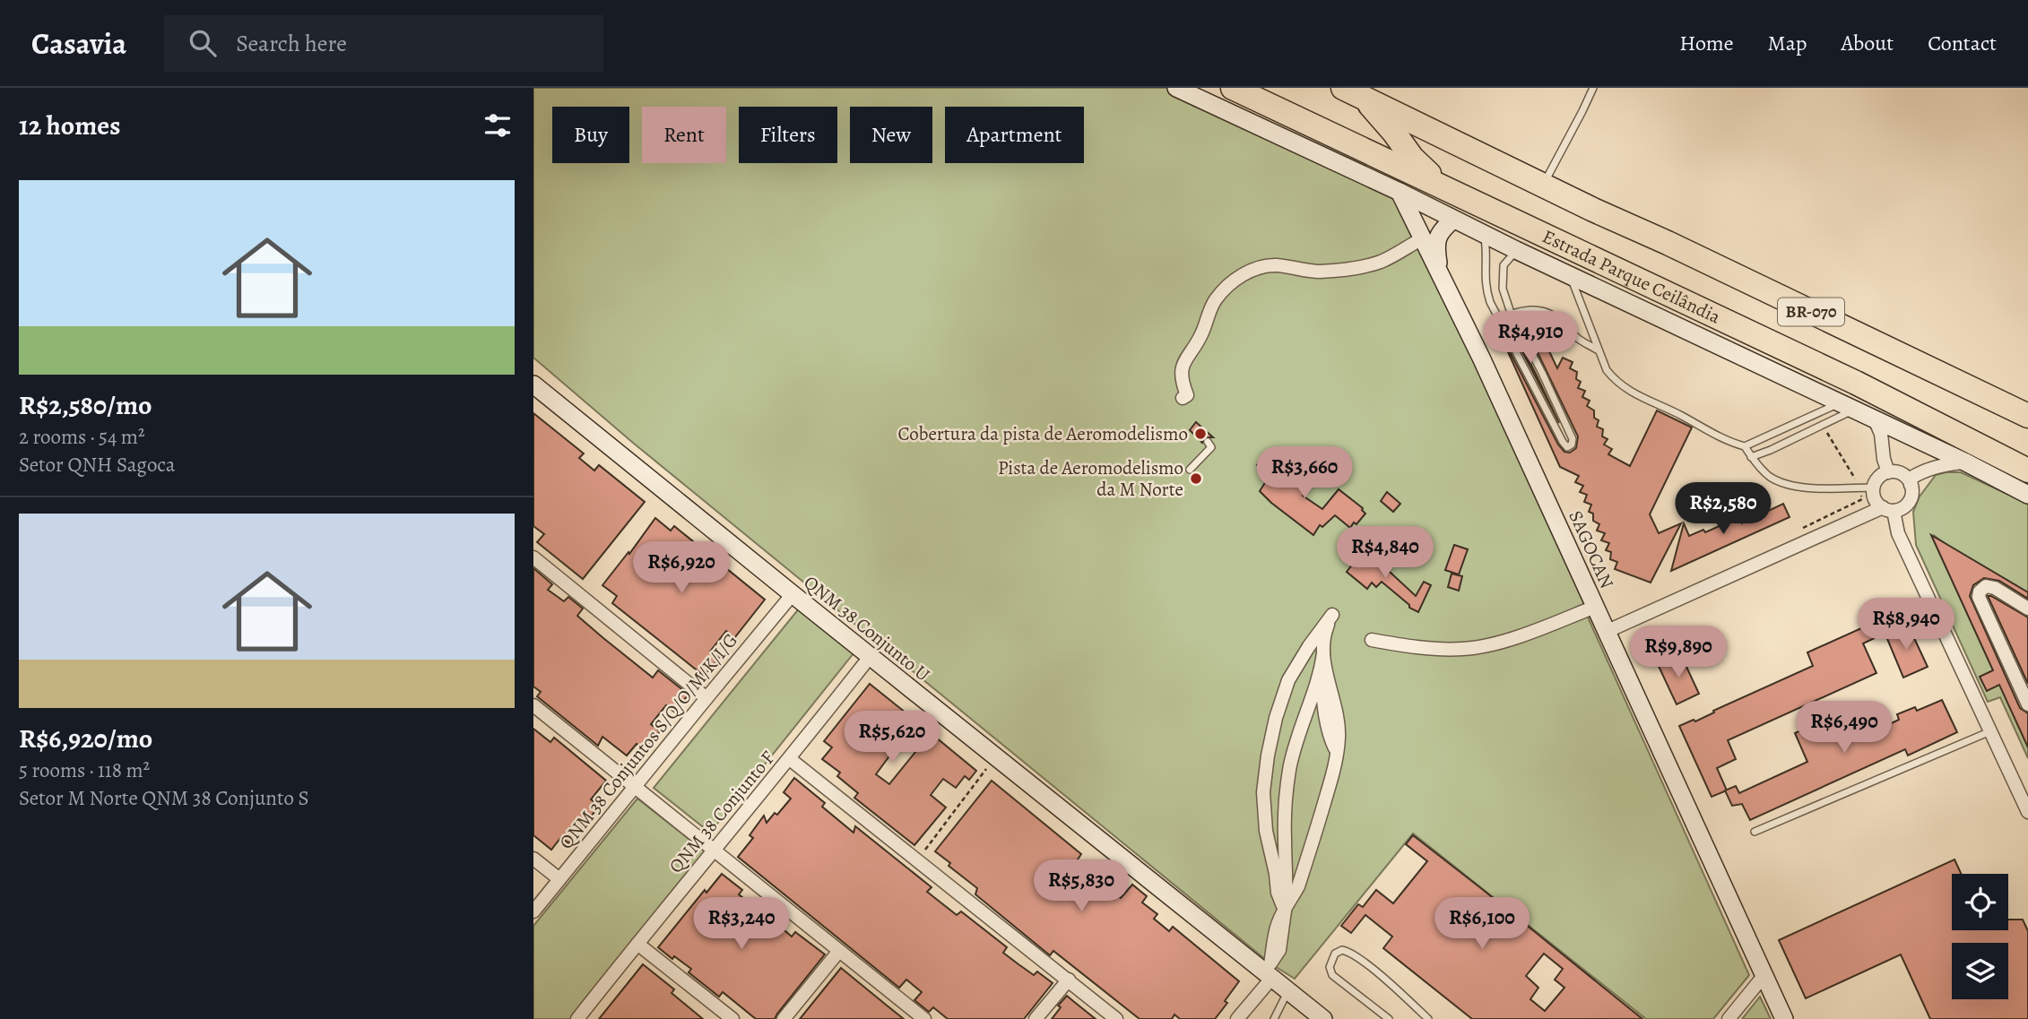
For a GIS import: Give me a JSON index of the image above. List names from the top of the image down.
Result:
{
  "streets": {
    "highway": ["Estrada Parque Ceilândia", "BR-070"],
    "street": [
      "SAGOCAN",
      "QNM 38 Conjunto U",
      "QNM 38 Conjuntos S/Q/O/M/K/I/G",
      "QNM 38 Conjunto F"
    ]
  },
  "crossings": [
    ["QNM 38 Conjunto U", "QNM 38 Conjuntos S/Q/O/M/K/I/G"],
    ["QNM 38 Conjunto U", "QNM 38 Conjunto F"]
  ],
  "places": ["Cobertura da pista de Aeromodelismo", "Pista de Aeromodelismo da M Norte"],
  "page": {
    "header": "Casavia",
    "search": "Search here",
    "nav": [
      "Home",
      "Map",
      "About",
      "Contact"
    ],
    "heading": "12 homes",
    "chip": [
      "Buy",
      "Rent",
      "Filters",
      "New",
      "Apartment"
    ],
    "list": [
      {
        "name": "R$2,580/mo",
        "note": "2 rooms · 54 m² · Setor QNH Sagoca"
      },
      {
        "name": "R$6,920/mo",
        "note": "5 rooms · 118 m² · Setor M Norte QNM 38 Conjunto S"
      }
    ],
    "price": [
      "R$4,910",
      "R$3,660",
      "R$2,580",
      "R$4,840",
      "R$6,920",
      "R$8,940",
      "R$9,890",
      "R$6,490",
      "R$5,620",
      "R$5,830",
      "R$3,240",
      "R$6,100"
    ]
  }
}
